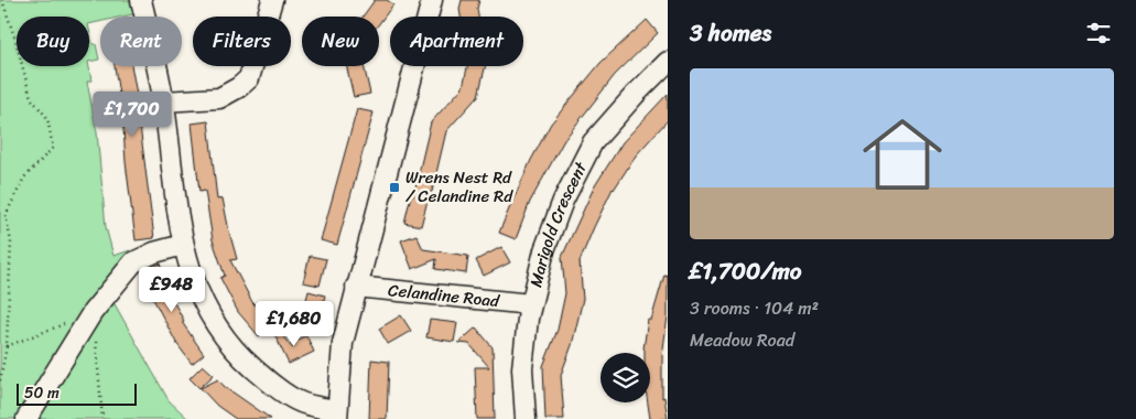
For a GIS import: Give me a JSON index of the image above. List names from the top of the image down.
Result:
{
  "streets": {
    "street": ["Marigold Crescent", "Celandine Road"]
  },
  "crossings": [
    ["Marigold Crescent", "Celandine Road"]
  ],
  "places": {
    "transit": ["Wrens Nest Rd / Celandine Rd"]
  },
  "scale_bar": "50 m",
  "page": {
    "heading": "3 homes",
    "chip": [
      "Buy",
      "Rent",
      "Filters",
      "New",
      "Apartment"
    ],
    "list": [
      {
        "name": "£1,700/mo",
        "note": "3 rooms · 104 m² · Meadow Road"
      }
    ],
    "price": ["£1,700", "£948", "£1,680"],
    "scale": "50 m"
  }
}
